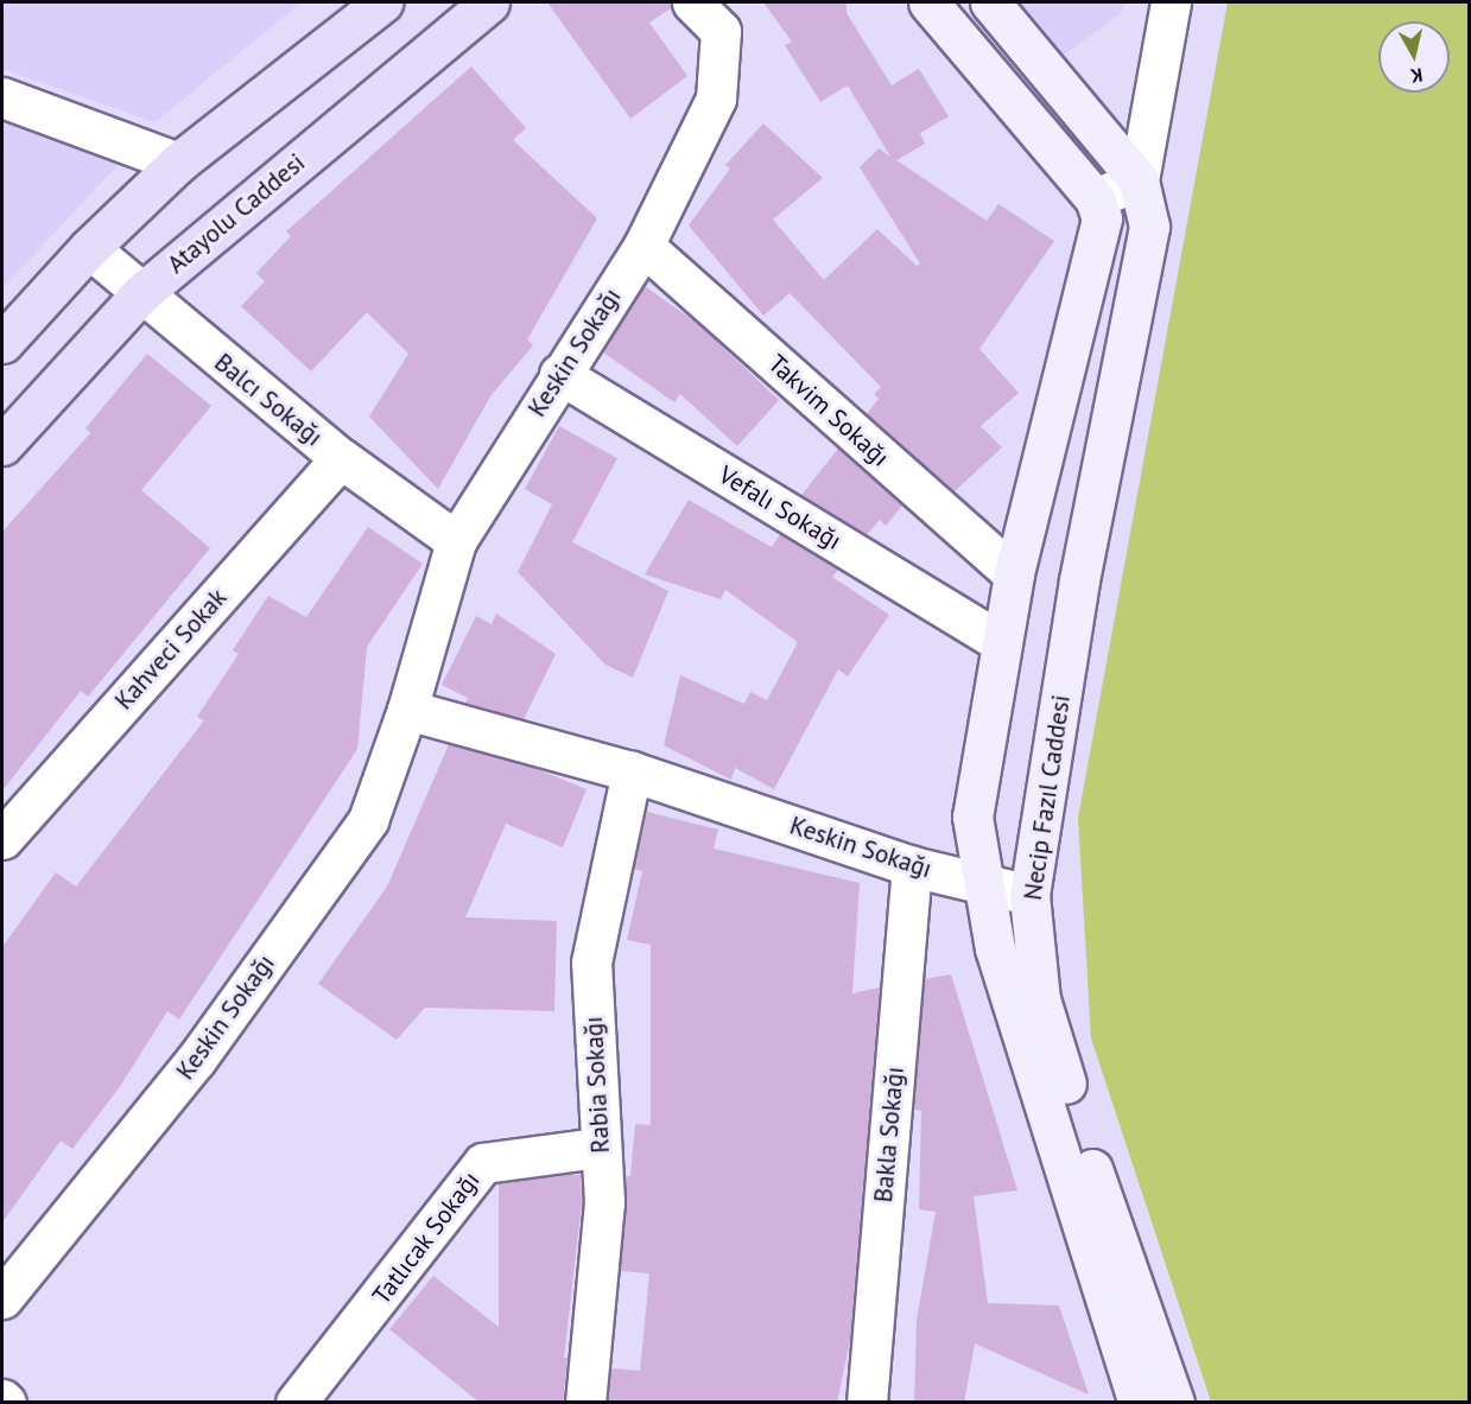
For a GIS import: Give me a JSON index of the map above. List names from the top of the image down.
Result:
{
  "streets": {
    "main road": ["Atayolu Caddesi"],
    "street": [
      "Keskin Sokağı",
      "Balcı Sokağı",
      "Takvim Sokağı",
      "Vefalı Sokağı",
      "Kahveci Sokak",
      "Necip Fazıl Caddesi",
      "Rabia Sokağı",
      "Bakla Sokağı",
      "Tatlıcak Sokağı"
    ]
  },
  "crossings": [
    ["Atayolu Caddesi", "Balcı Sokağı"],
    ["Keskin Sokağı", "Balcı Sokağı"],
    ["Keskin Sokağı", "Takvim Sokağı"],
    ["Keskin Sokağı", "Vefalı Sokağı"],
    ["Keskin Sokağı", "Necip Fazıl Caddesi"],
    ["Keskin Sokağı", "Rabia Sokağı"],
    ["Keskin Sokağı", "Bakla Sokağı"],
    ["Balcı Sokağı", "Kahveci Sokak"],
    ["Takvim Sokağı", "Necip Fazıl Caddesi"],
    ["Vefalı Sokağı", "Necip Fazıl Caddesi"],
    ["Rabia Sokağı", "Tatlıcak Sokağı"]
  ],
  "north": "bottom"
}
